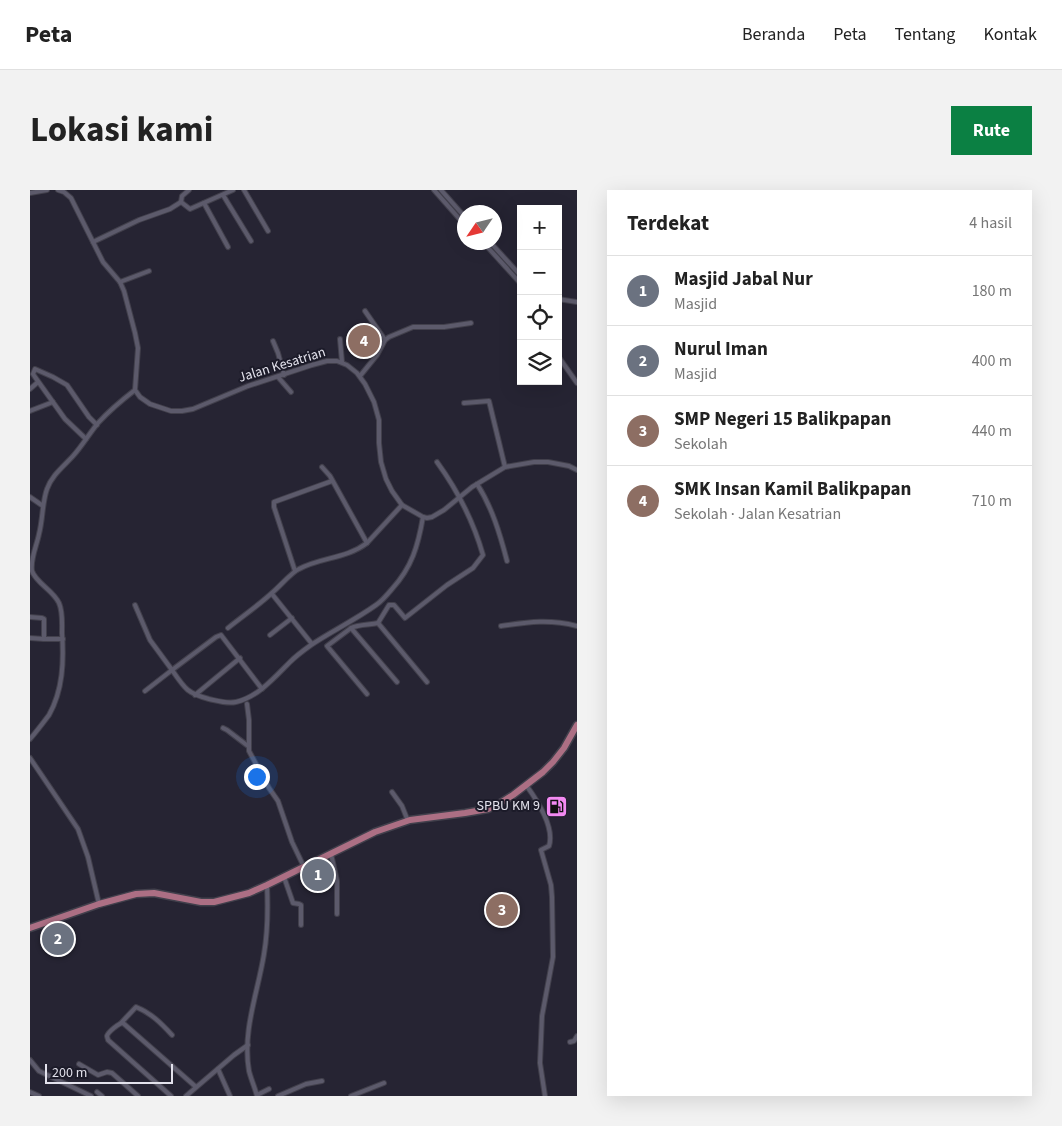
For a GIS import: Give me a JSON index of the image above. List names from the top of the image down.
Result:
{
  "streets": {
    "street": ["Jalan Kesatrian"]
  },
  "places": {
    "fuel station": ["SPBU KM 9"]
  },
  "scale_bar": "200 m",
  "north": "bottom left",
  "page": {
    "header": "Peta",
    "nav": [
      "Beranda",
      "Peta",
      "Tentang",
      "Kontak"
    ],
    "title": "Lokasi kami",
    "buttons": "Rute",
    "heading": ["Terdekat", "4 hasil"],
    "map_buttons": ["+", "−"],
    "list": [
      {
        "mark": "1",
        "name": "Masjid Jabal Nur",
        "note": "Masjid",
        "value": "180 m"
      },
      {
        "mark": "2",
        "name": "Nurul Iman",
        "note": "Masjid",
        "value": "400 m"
      },
      {
        "mark": "3",
        "name": "SMP Negeri 15 Balikpapan",
        "note": "Sekolah",
        "value": "440 m"
      },
      {
        "mark": "4",
        "name": "SMK Insan Kamil Balikpapan",
        "note": "Sekolah · Jalan Kesatrian",
        "value": "710 m"
      }
    ],
    "pins": [
      "4",
      "1",
      "3",
      "2"
    ],
    "scale": "200 m"
  }
}
